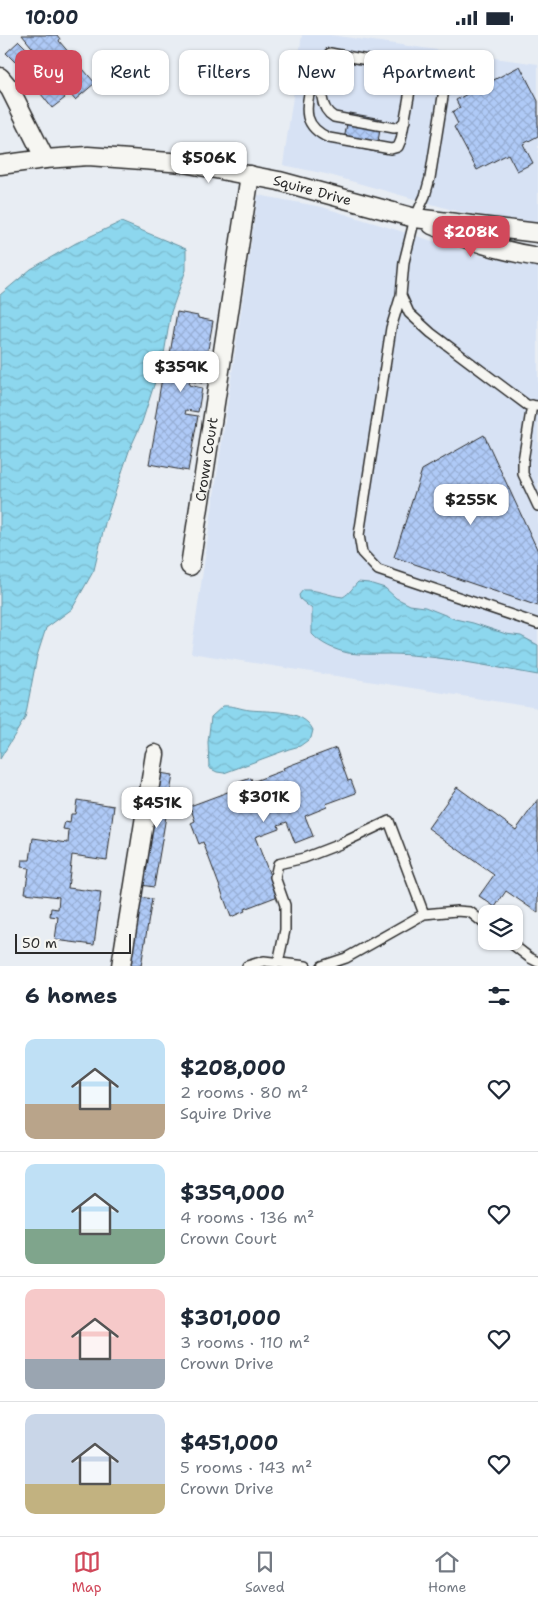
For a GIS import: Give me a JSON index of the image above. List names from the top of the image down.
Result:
{
  "streets": {
    "street": ["Squire Drive", "Crown Court"]
  },
  "crossings": [
    ["Squire Drive", "Crown Court"]
  ],
  "scale_bar": "50 m",
  "page": {
    "status": "10:00",
    "chip": [
      "Buy",
      "Rent",
      "Filters",
      "New",
      "Apartment"
    ],
    "price": [
      "$506K",
      "$208K",
      "$359K",
      "$255K",
      "$301K",
      "$451K"
    ],
    "scale": "50 m",
    "heading": "6 homes",
    "list": [
      {
        "name": "$208,000",
        "note": "2 rooms · 80 m² · Squire Drive"
      },
      {
        "name": "$359,000",
        "note": "4 rooms · 136 m² · Crown Court"
      },
      {
        "name": "$301,000",
        "note": "3 rooms · 110 m² · Crown Drive"
      },
      {
        "name": "$451,000",
        "note": "5 rooms · 143 m² · Crown Drive"
      }
    ],
    "tabs": ["Map", "Saved", "Home"]
  }
}
